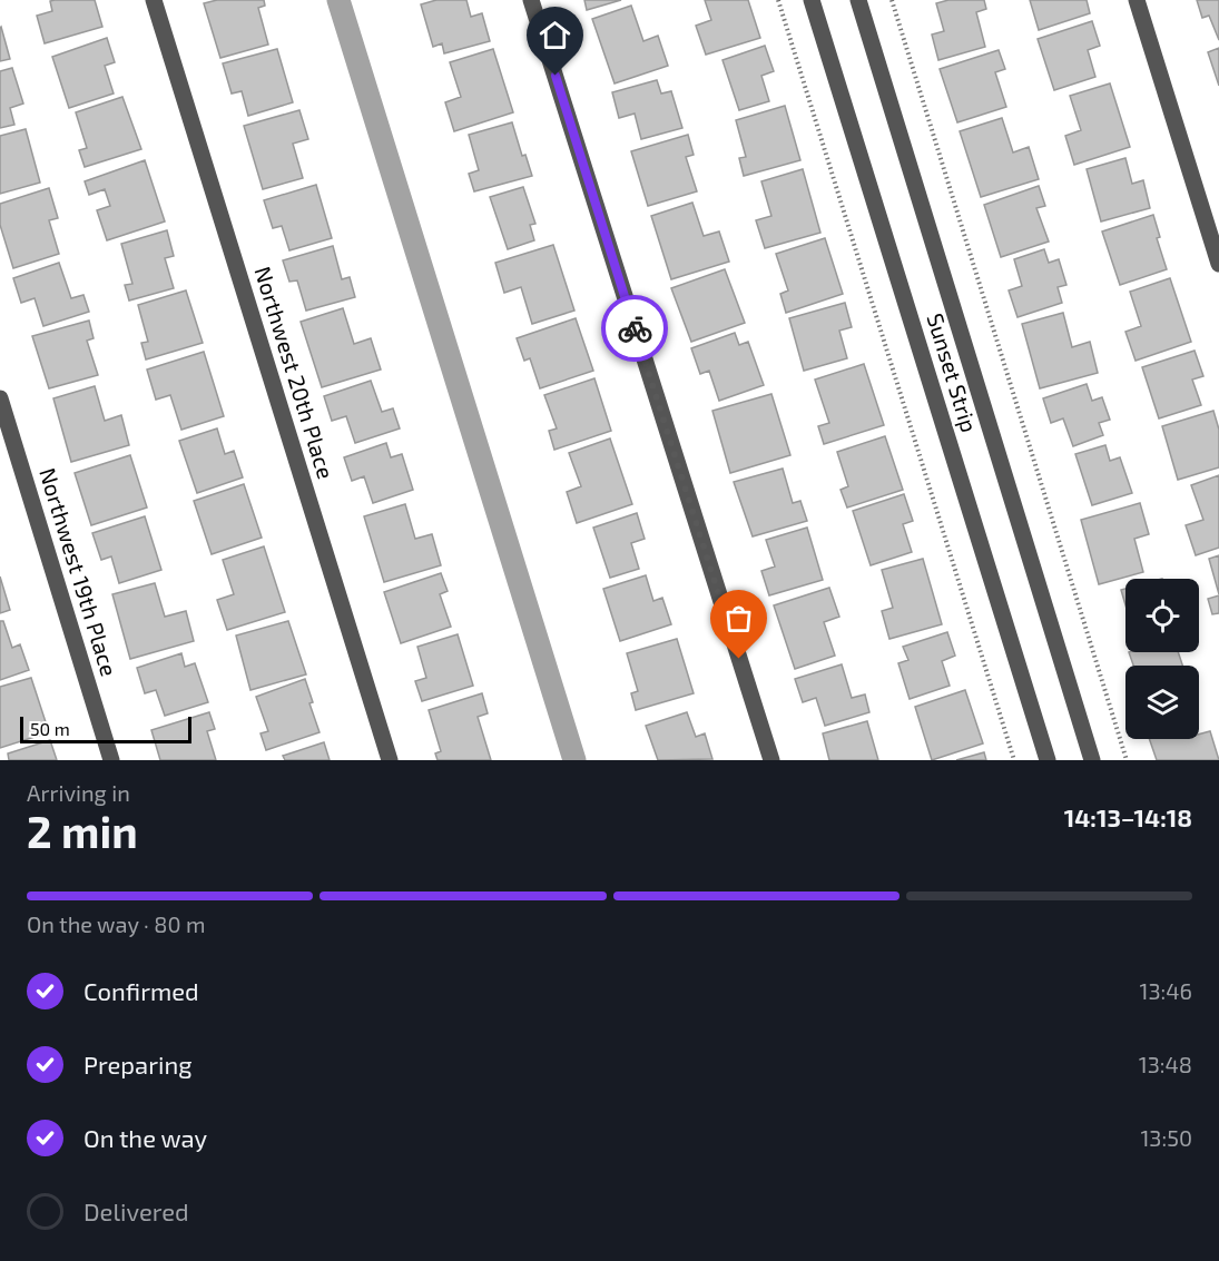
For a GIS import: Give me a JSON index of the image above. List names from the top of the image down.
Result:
{
  "streets": {
    "street": ["Northwest 20th Place", "Sunset Strip", "Northwest 19th Place"]
  },
  "scale_bar": "50 m",
  "page": {
    "scale": "50 m",
    "heading": ["2 min", "Arriving in", "14:13–14:18"],
    "bar": "On the way · 80 m",
    "list": [
      ["Confirmed", "13:46"],
      ["Preparing", "13:48"],
      ["On the way", "13:50"],
      "Delivered"
    ]
  }
}
